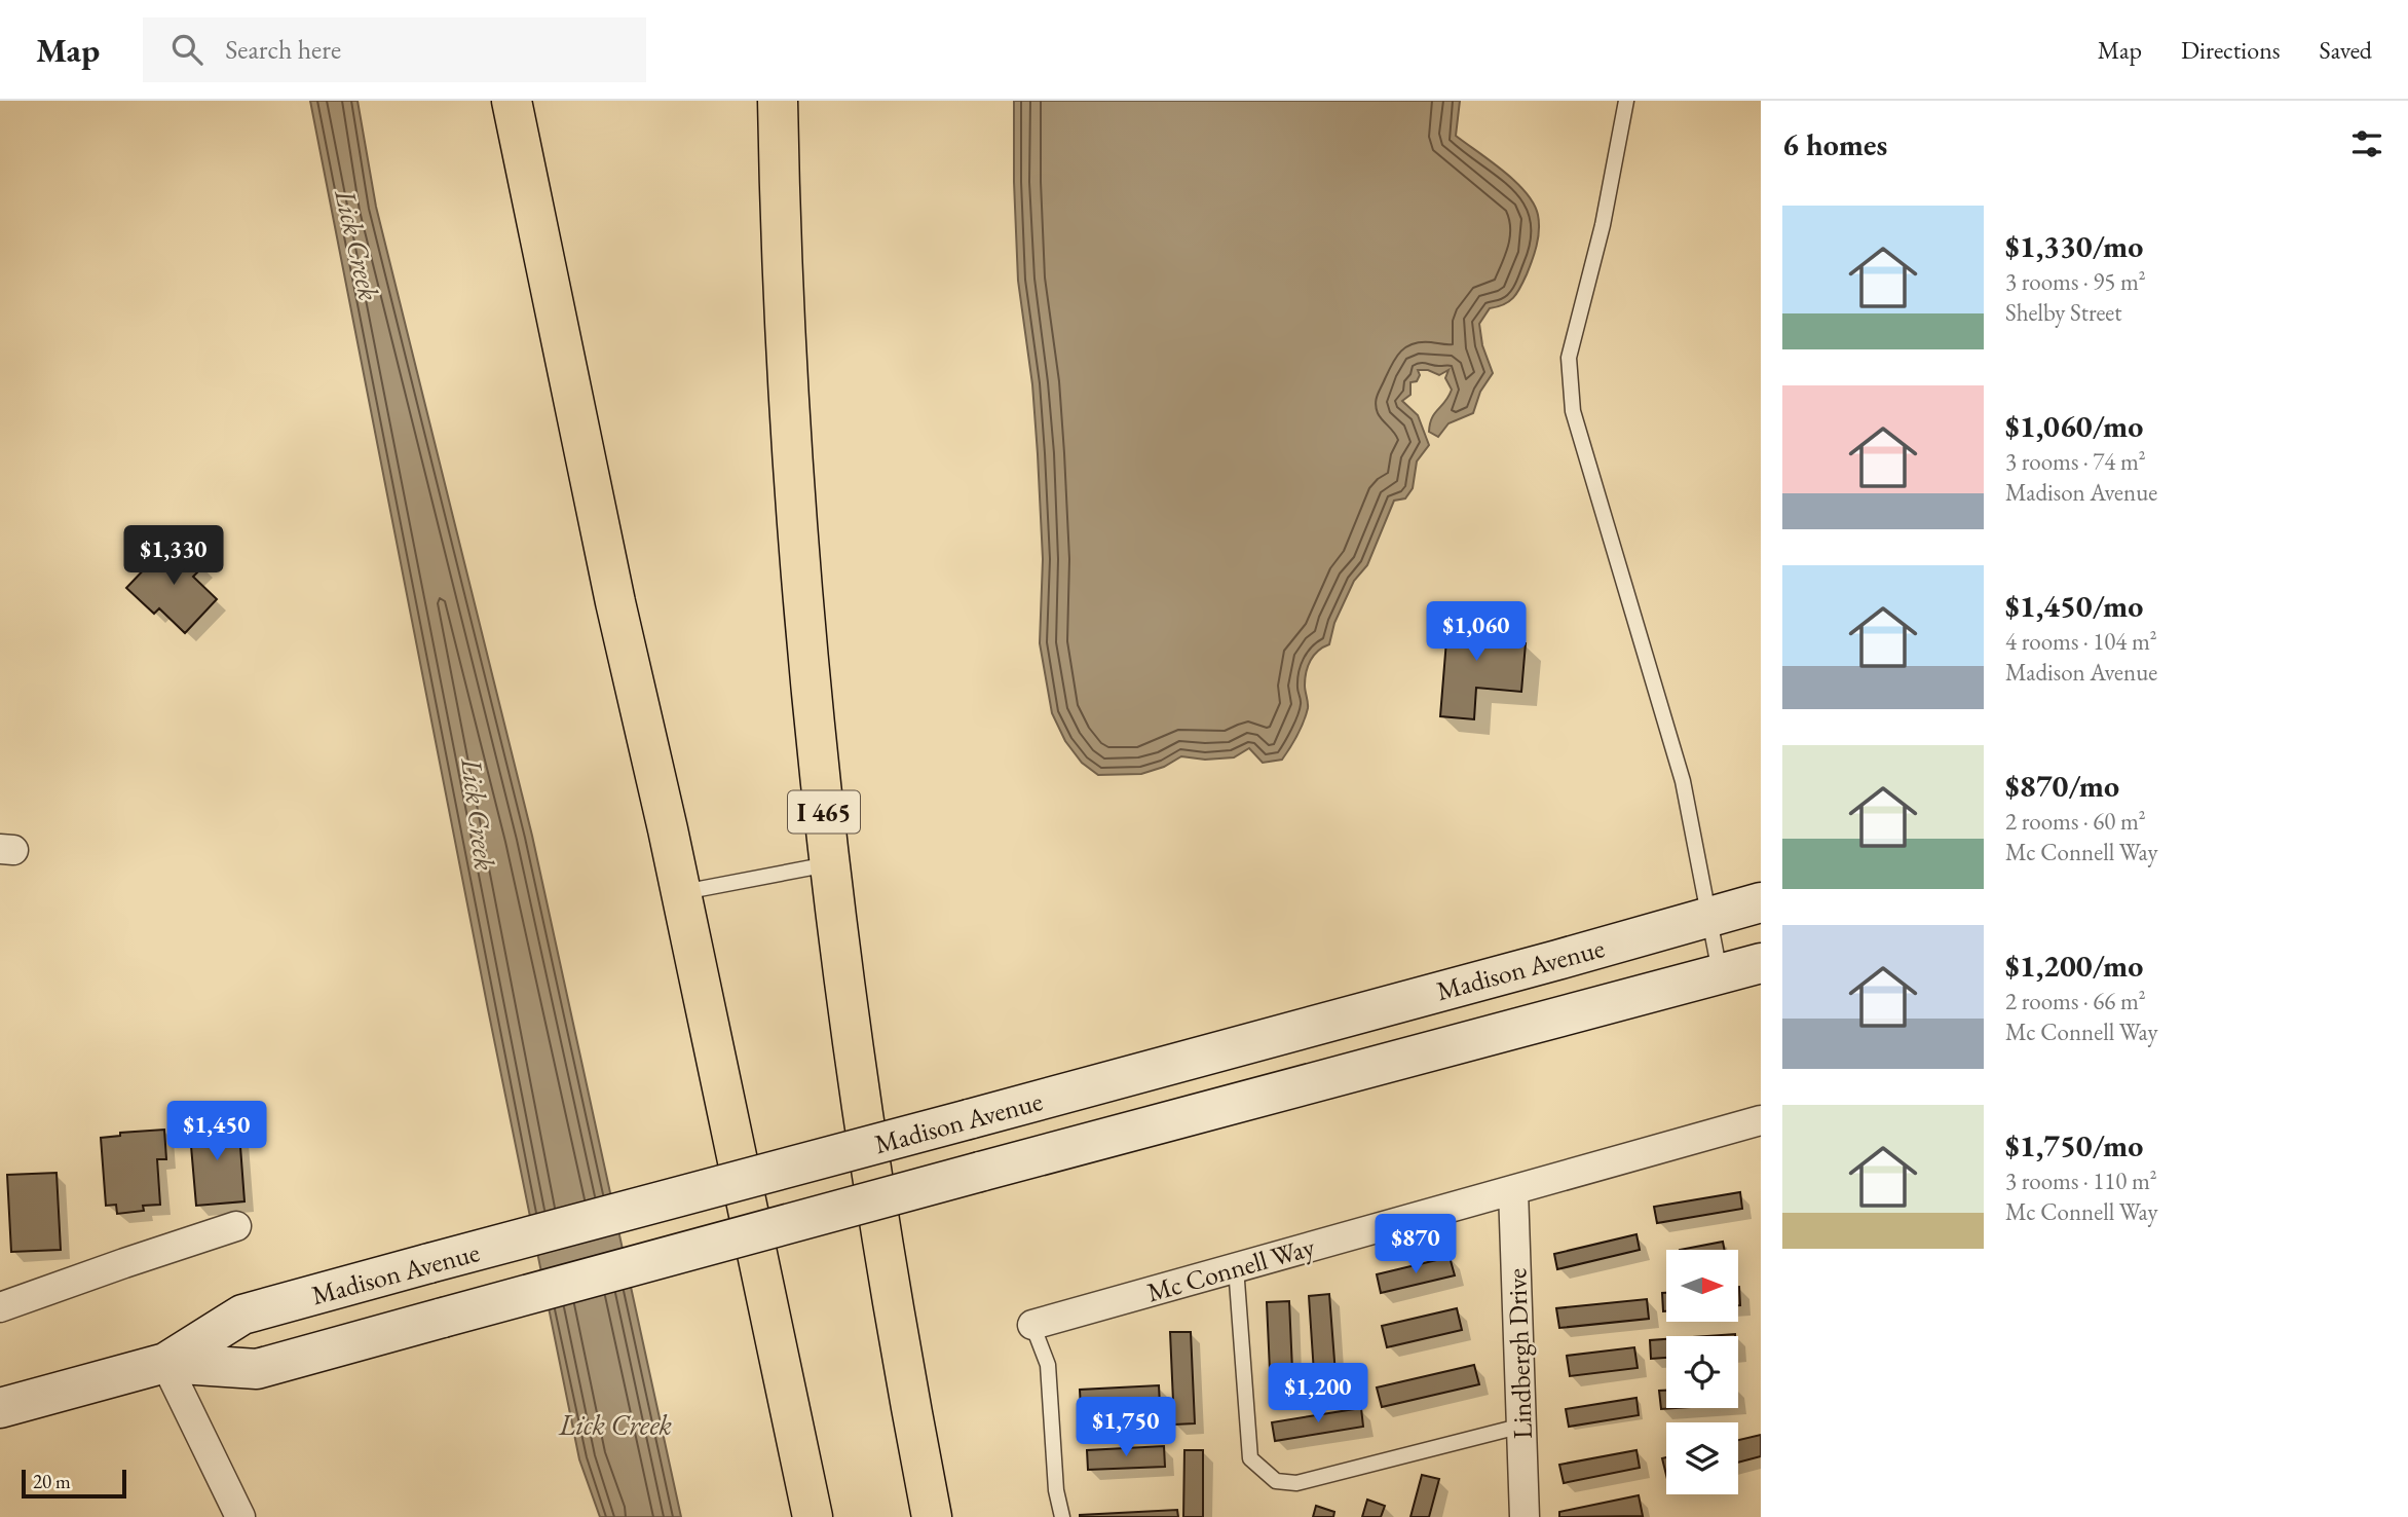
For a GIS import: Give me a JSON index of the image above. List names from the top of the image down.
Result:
{
  "streets": {
    "highway": ["I 465"],
    "main road": ["Madison Avenue"],
    "street": ["Mc Connell Way", "Lindbergh Drive"]
  },
  "crossings": [
    ["Mc Connell Way", "Lindbergh Drive"]
  ],
  "water": ["Lick Creek"],
  "scale_bar": "20 m",
  "north": "right",
  "page": {
    "header": "Map",
    "search": "Search here",
    "nav": ["Map", "Directions", "Saved"],
    "heading": "6 homes",
    "list": [
      {
        "name": "$1,330/mo",
        "note": "3 rooms · 95 m² · Shelby Street"
      },
      {
        "name": "$1,060/mo",
        "note": "3 rooms · 74 m² · Madison Avenue"
      },
      {
        "name": "$1,450/mo",
        "note": "4 rooms · 104 m² · Madison Avenue"
      },
      {
        "name": "$870/mo",
        "note": "2 rooms · 60 m² · Mc Connell Way"
      },
      {
        "name": "$1,200/mo",
        "note": "2 rooms · 66 m² · Mc Connell Way"
      },
      {
        "name": "$1,750/mo",
        "note": "3 rooms · 110 m² · Mc Connell Way"
      }
    ],
    "price": [
      "$1,330",
      "$1,060",
      "$1,450",
      "$870",
      "$1,200",
      "$1,750"
    ],
    "scale": "20 m"
  }
}
